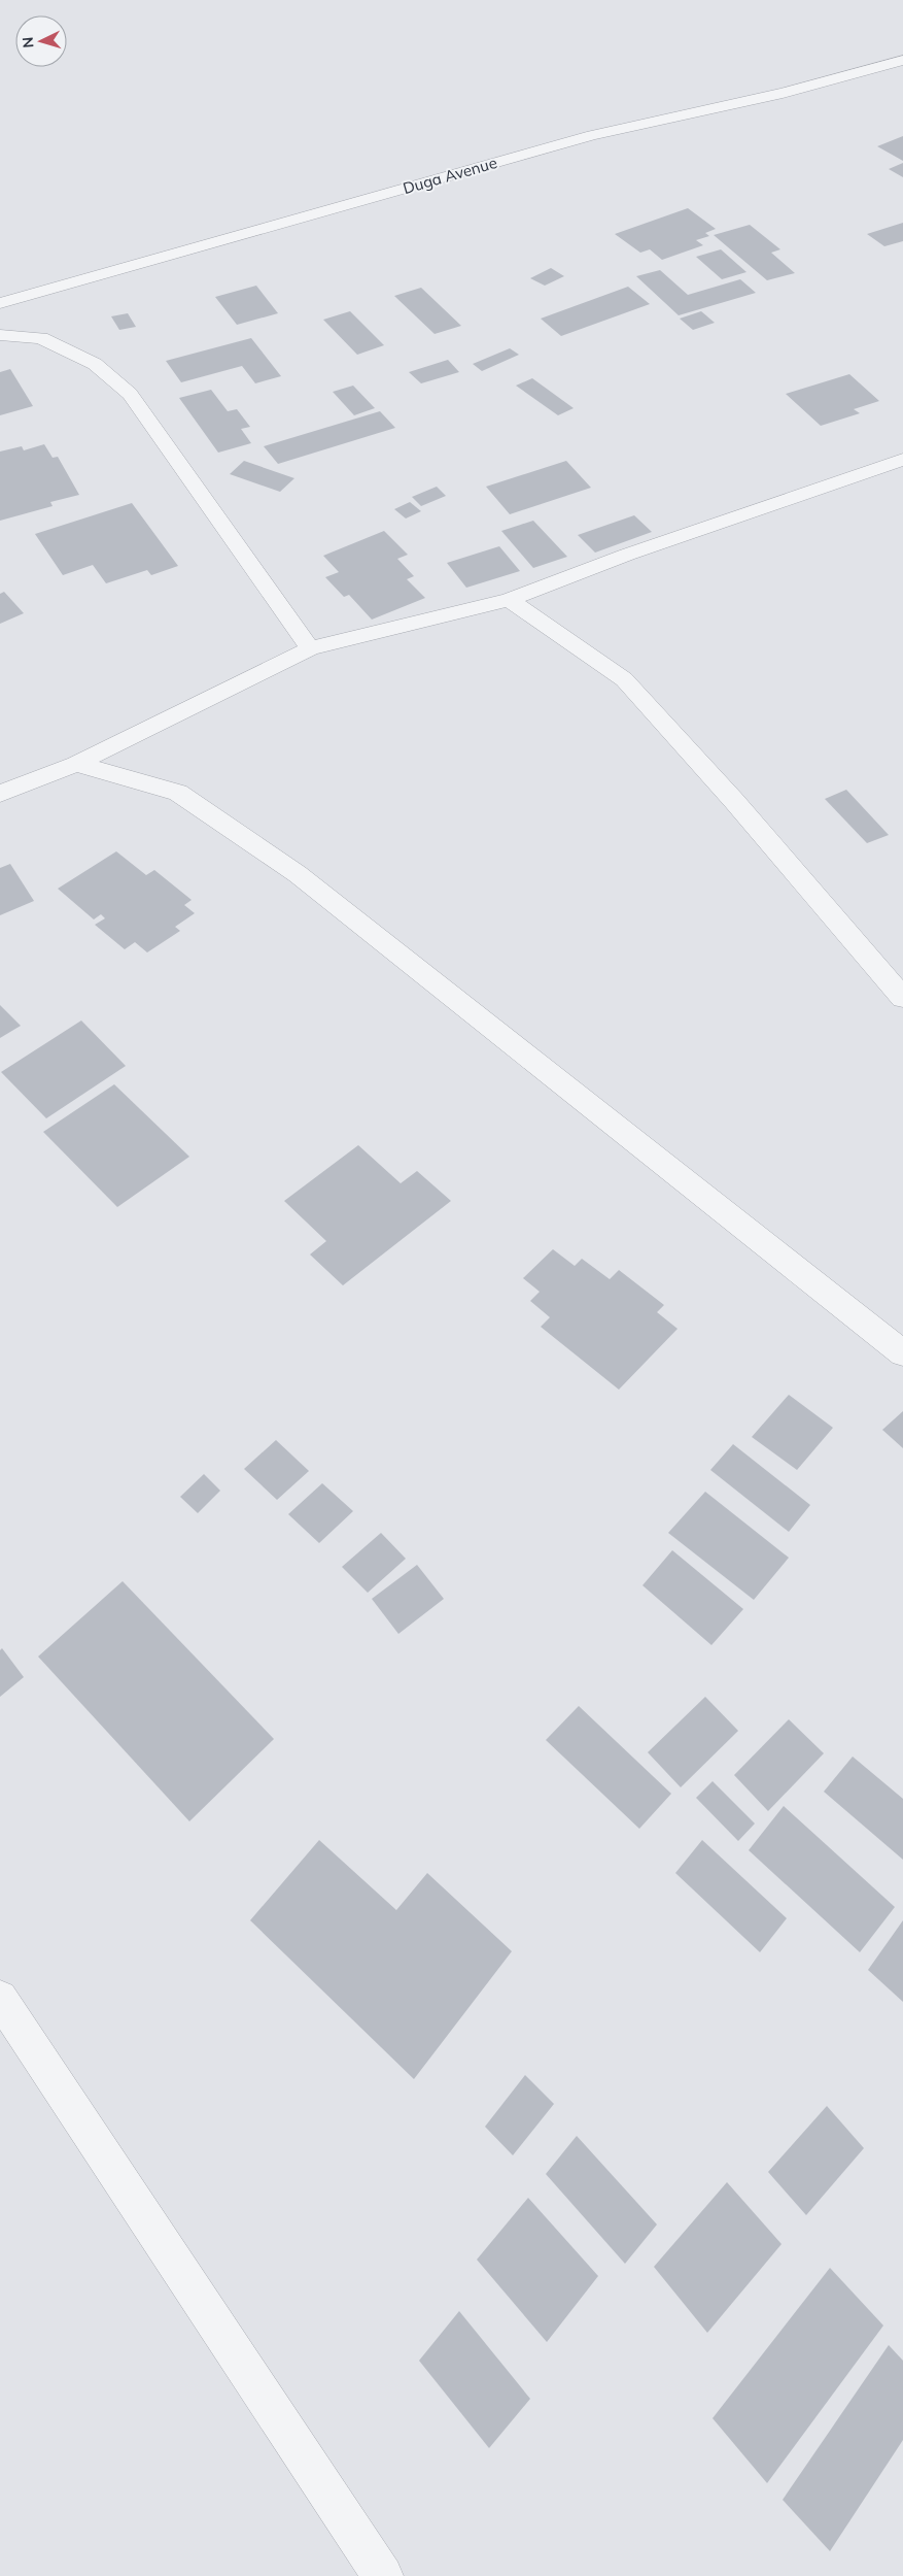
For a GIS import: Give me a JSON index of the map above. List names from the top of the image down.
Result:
{
  "streets": {
    "street": ["Duga Avenue"]
  },
  "north": "left"
}
